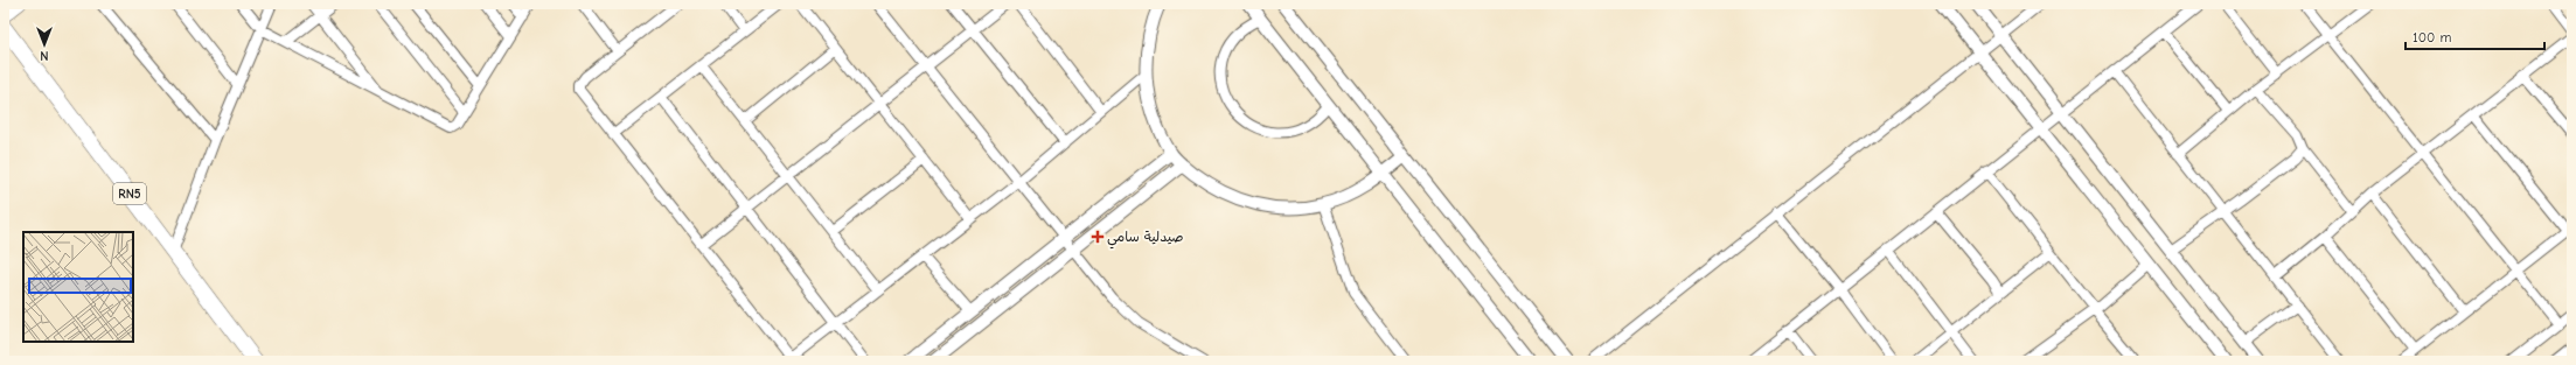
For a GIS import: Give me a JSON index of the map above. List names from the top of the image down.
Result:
{
  "streets": {
    "main road": ["RN5"]
  },
  "places": {
    "health": ["صيدلية سامي"]
  },
  "scale_bar": "100 m",
  "north": "bottom"
}
